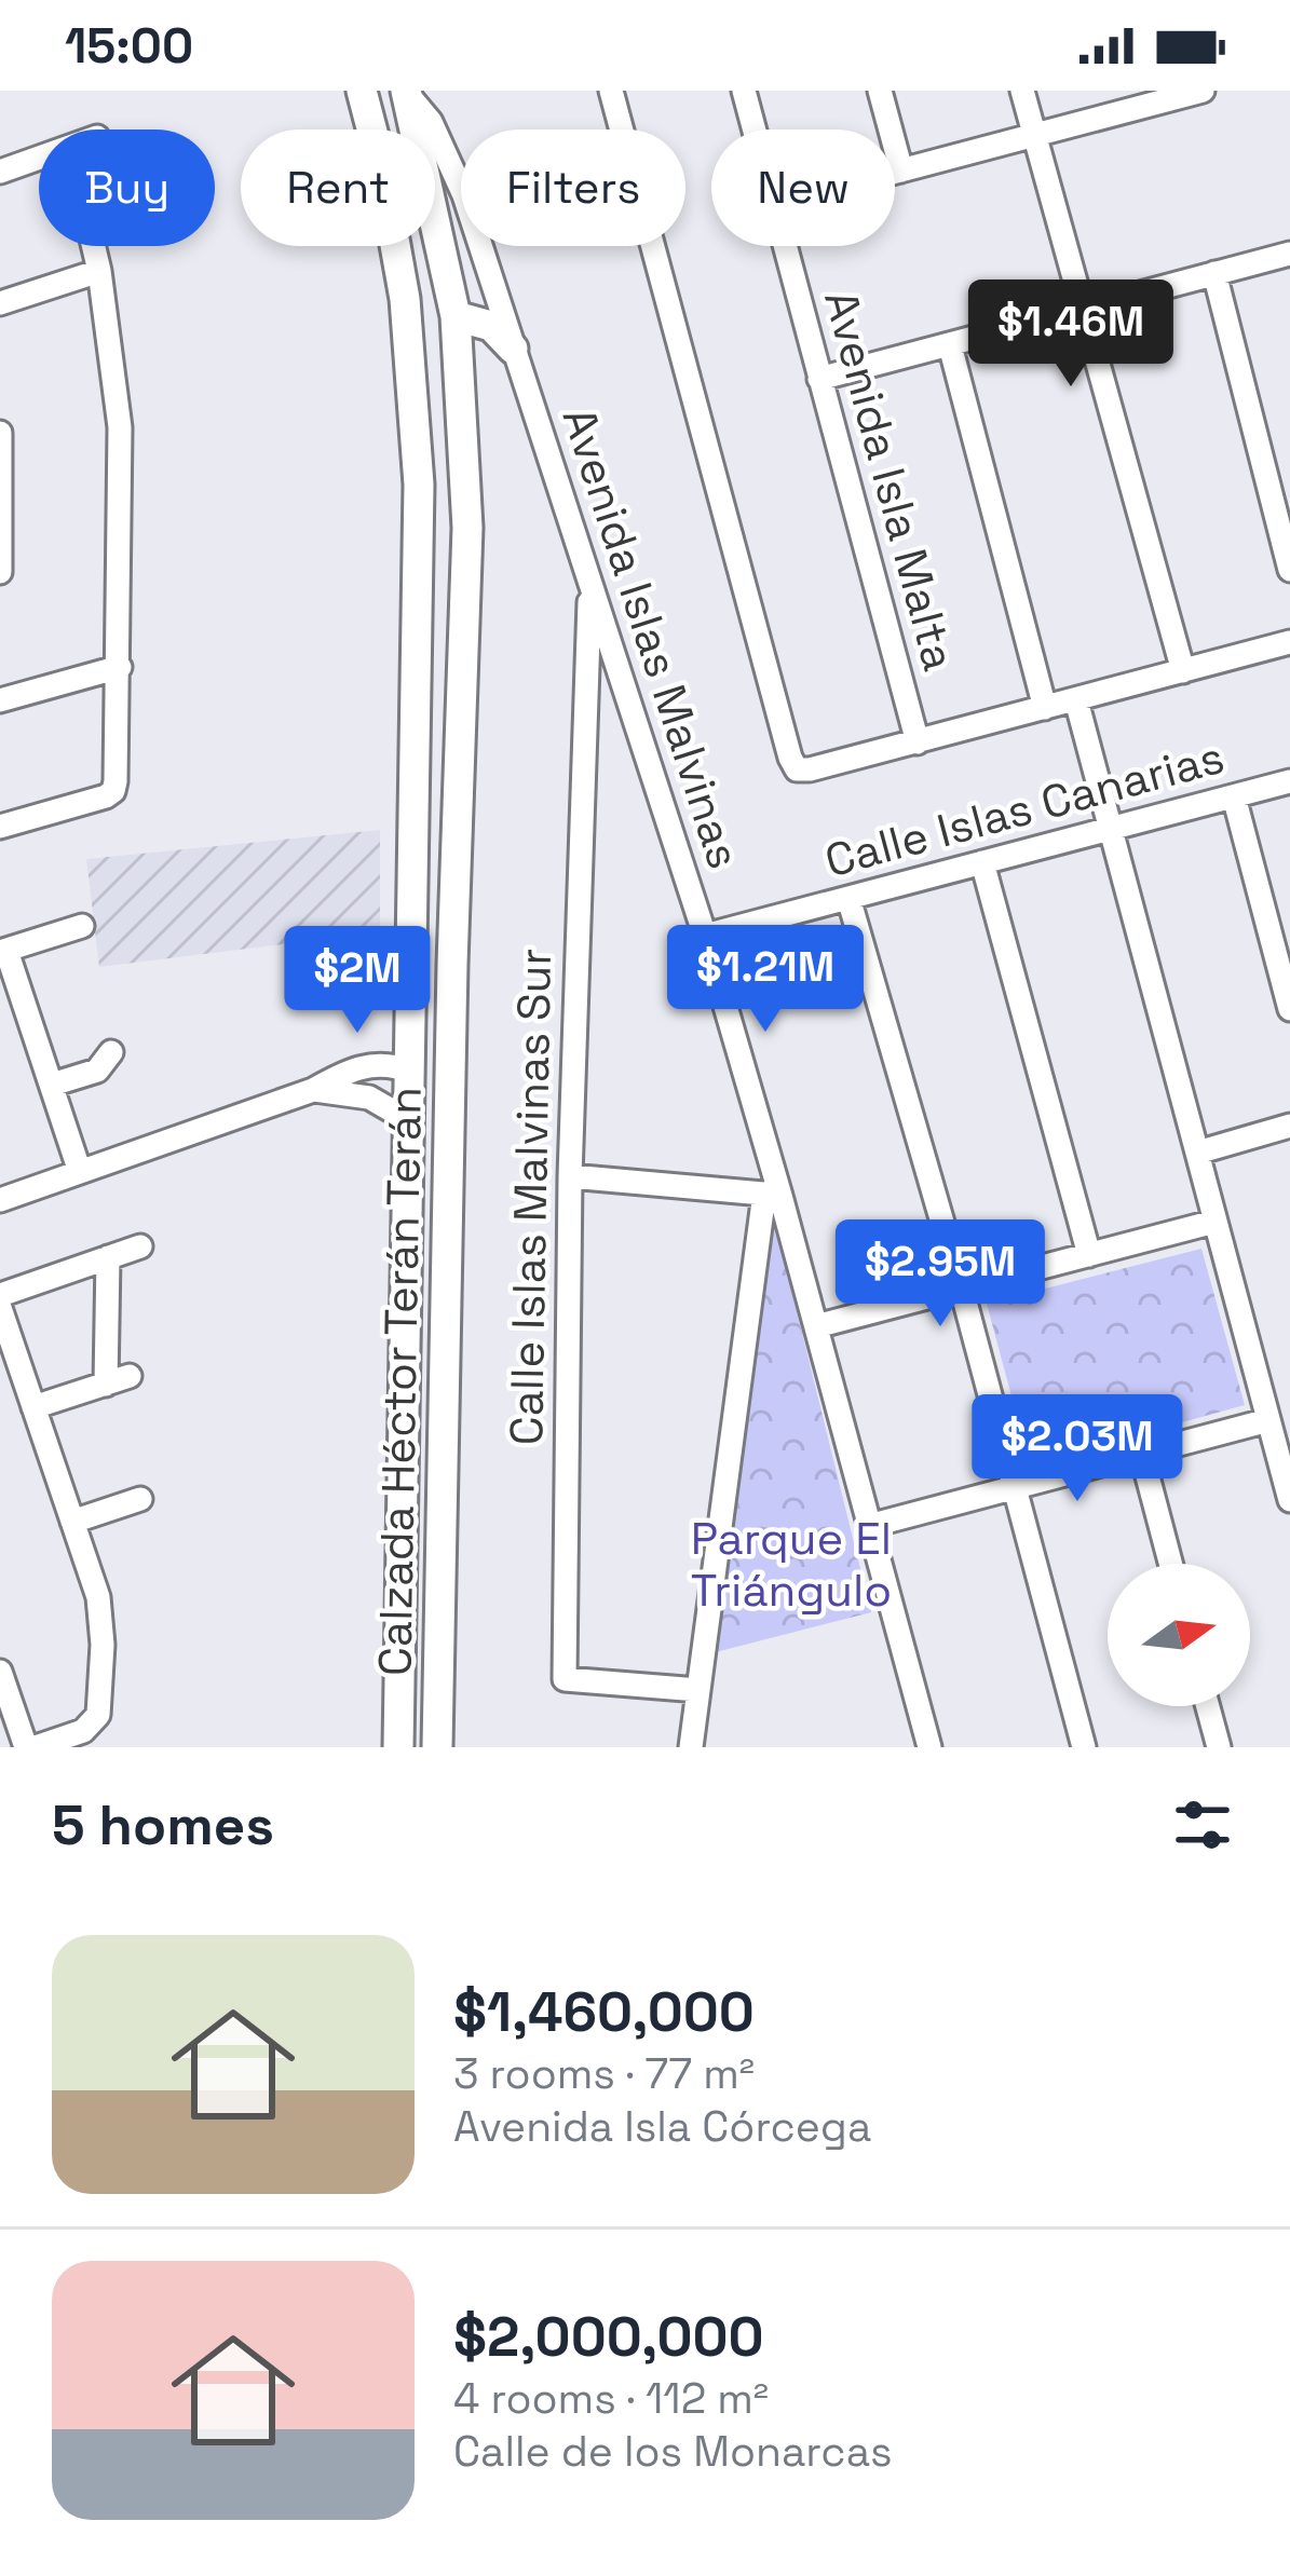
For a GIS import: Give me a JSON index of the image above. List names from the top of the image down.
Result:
{
  "streets": {
    "main road": ["Calzada Héctor Terán Terán"],
    "street": [
      "Avenida Isla Malta",
      "Avenida Islas Malvinas",
      "Calle Islas Canarias",
      "Calle Islas Malvinas Sur"
    ]
  },
  "crossings": [
    ["Avenida Islas Malvinas", "Calle Islas Canarias"],
    ["Avenida Islas Malvinas", "Calle Islas Malvinas Sur"],
    ["Avenida Islas Malvinas", "Calzada Héctor Terán Terán"]
  ],
  "parks": ["Parque El Triángulo"],
  "north": "right",
  "page": {
    "status": "15:00",
    "chip": [
      "Buy",
      "Rent",
      "Filters",
      "New"
    ],
    "price": [
      "$1.46M",
      "$1.21M",
      "$2M",
      "$2.95M",
      "$2.03M"
    ],
    "heading": "5 homes",
    "list": [
      {
        "name": "$1,460,000",
        "note": "3 rooms · 77 m² · Avenida Isla Córcega"
      },
      {
        "name": "$2,000,000",
        "note": "4 rooms · 112 m² · Calle de los Monarcas"
      }
    ]
  }
}
